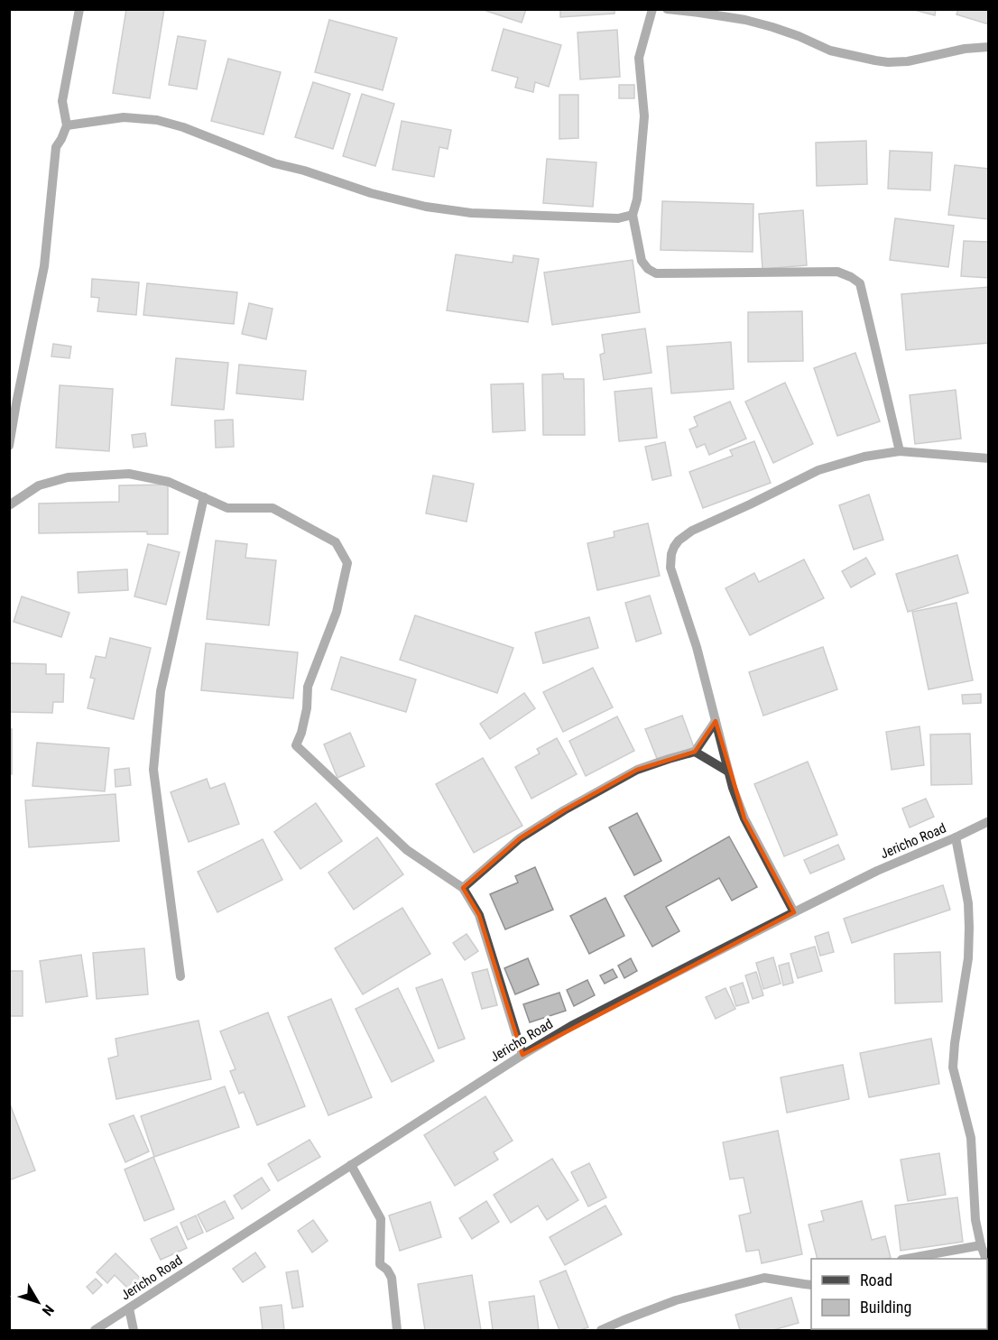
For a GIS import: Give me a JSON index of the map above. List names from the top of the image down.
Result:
{
  "streets": {
    "street": ["Jericho Road"]
  },
  "legend": ["Road", "Building"],
  "north": "bottom right"
}
